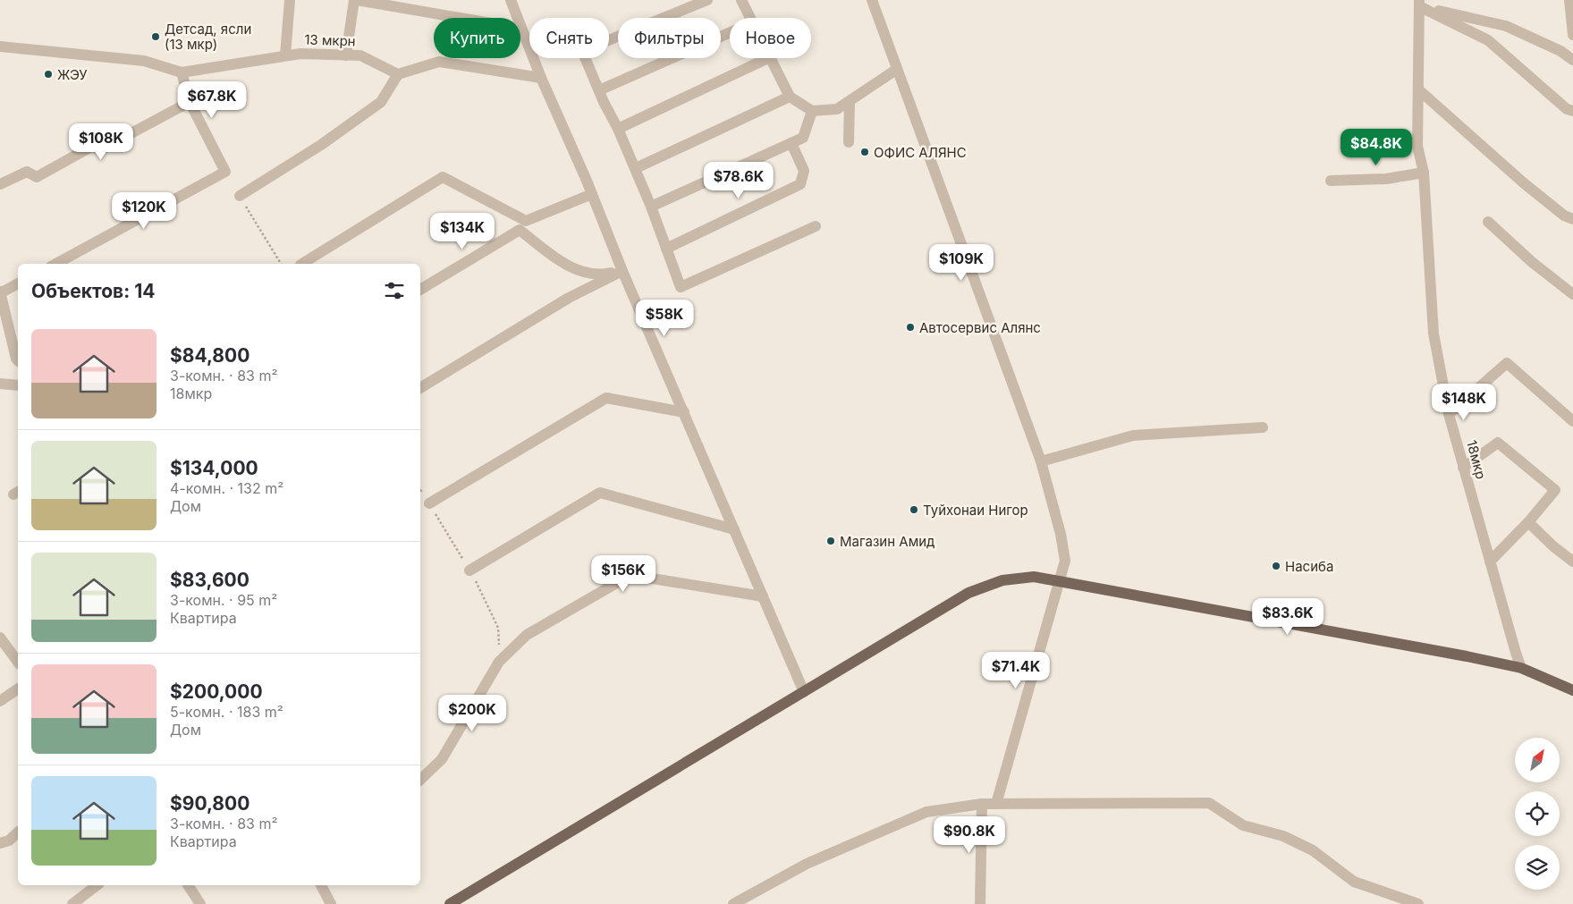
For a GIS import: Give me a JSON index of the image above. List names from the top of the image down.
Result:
{
  "streets": {
    "street": ["13 мкрн", "18мкр"]
  },
  "places": [
    "Детсад, ясли (13 мкр)",
    "ЖЭУ",
    "ОФИС АЛЯНС",
    "Автосервис Алянс",
    "Туйхонаи Нигор",
    "Магазин Амид",
    "Насиба"
  ],
  "north": "top right",
  "page": {
    "chip": [
      "Купить",
      "Снять",
      "Фильтры",
      "Новое"
    ],
    "price": [
      "$67.8K",
      "$108K",
      "$84.8K",
      "$78.6K",
      "$120K",
      "$134K",
      "$109K",
      "$58K",
      "$148K",
      "$156K",
      "$83.6K",
      "$71.4K",
      "$200K",
      "$90.8K"
    ],
    "heading": "Объектов: 14",
    "list": [
      {
        "name": "$84,800",
        "note": "3-комн. · 83 m² · 18мкр"
      },
      {
        "name": "$134,000",
        "note": "4-комн. · 132 m² · Дом"
      },
      {
        "name": "$83,600",
        "note": "3-комн. · 95 m² · Квартира"
      },
      {
        "name": "$200,000",
        "note": "5-комн. · 183 m² · Дом"
      },
      {
        "name": "$90,800",
        "note": "3-комн. · 83 m² · Квартира"
      }
    ]
  }
}
